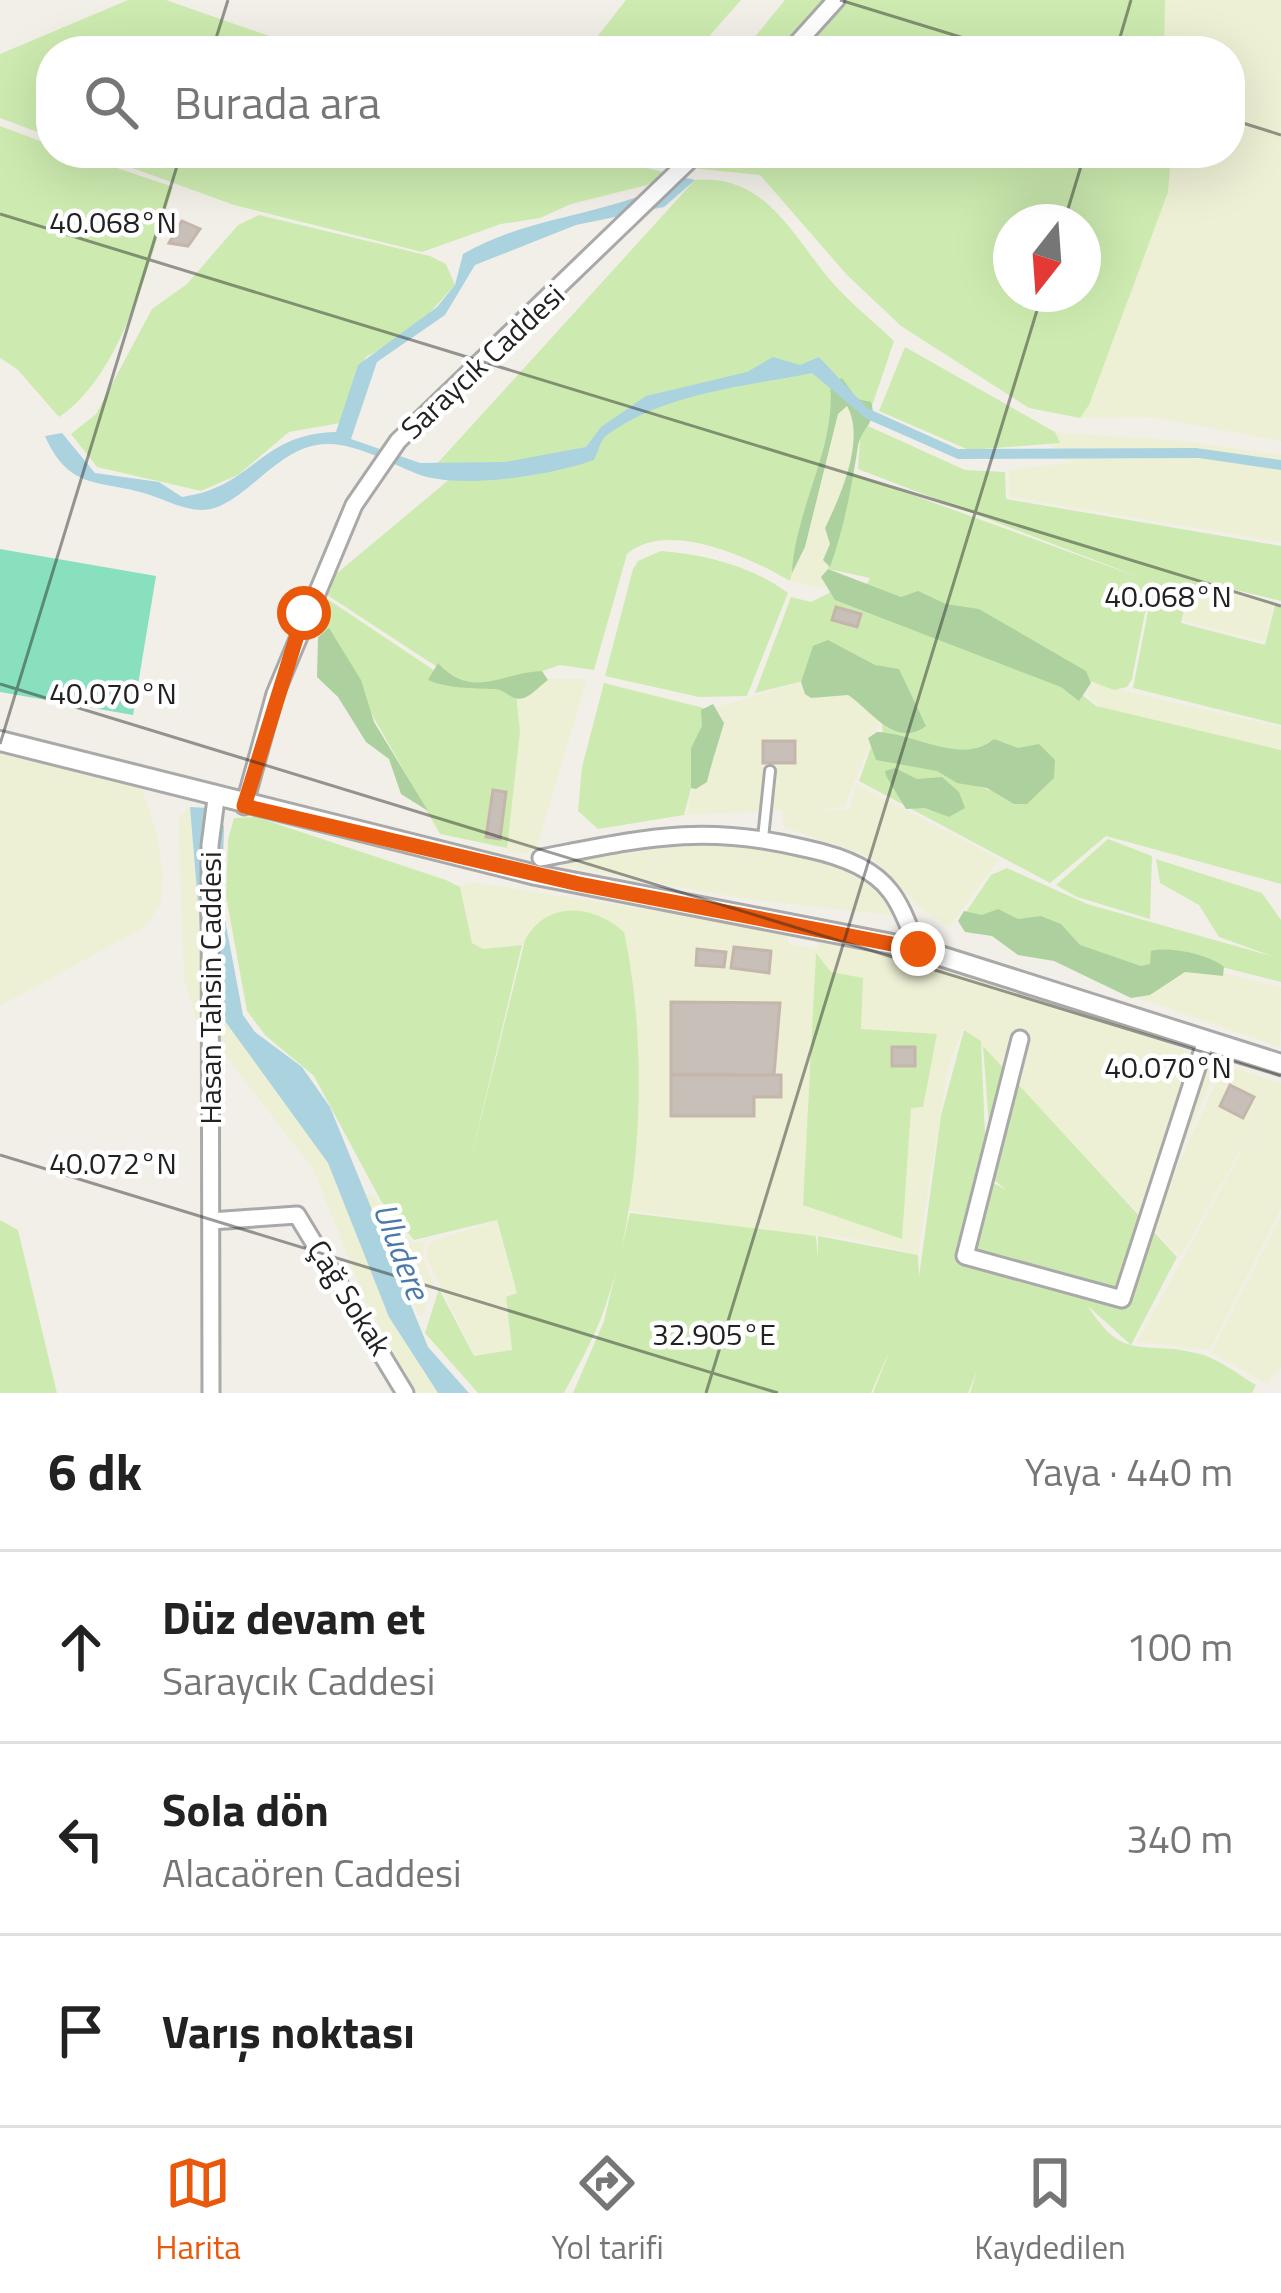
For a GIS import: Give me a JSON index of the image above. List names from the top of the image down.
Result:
{
  "streets": {
    "street": ["Saraycık Caddesi", "Hasan Tahsin Caddesi", "Çağ Sokak"]
  },
  "crossings": [
    ["Hasan Tahsin Caddesi", "Çağ Sokak"]
  ],
  "water": ["Uludere"],
  "north": "bottom",
  "page": {
    "search": "Burada ara",
    "heading": ["6 dk", "Yaya · 440 m"],
    "list": [
      ["Düz devam et", "Saraycık Caddesi", "100 m"],
      ["Sola dön", "Alacaören Caddesi", "340 m"],
      "Varış noktası"
    ],
    "nav": ["Harita", "Yol tarifi", "Kaydedilen"]
  },
  "coordinates": [
    "40.068°N",
    "40.070°N",
    "40.072°N",
    "32.905°E"
  ]
}
